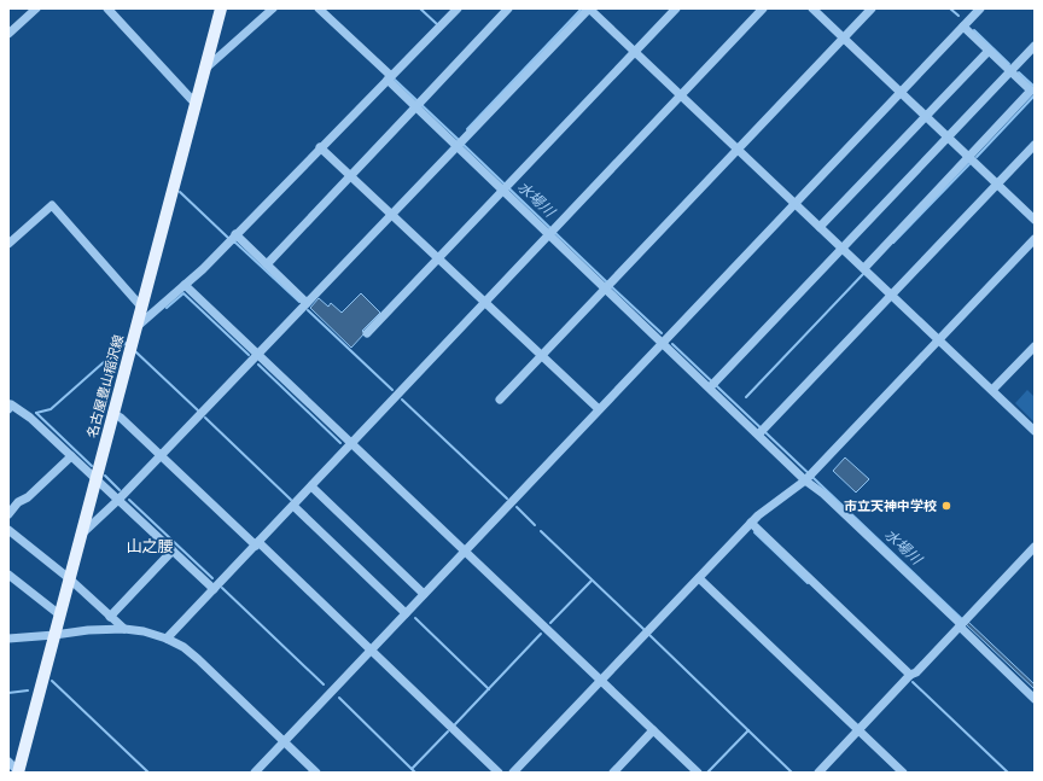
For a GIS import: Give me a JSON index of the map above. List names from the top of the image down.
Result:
{
  "streets": {
    "main road": ["名古屋豊山稲沢線"]
  },
  "districts": ["山之腰"],
  "water": ["水場川"],
  "places": ["市立天神中学校"]
}
